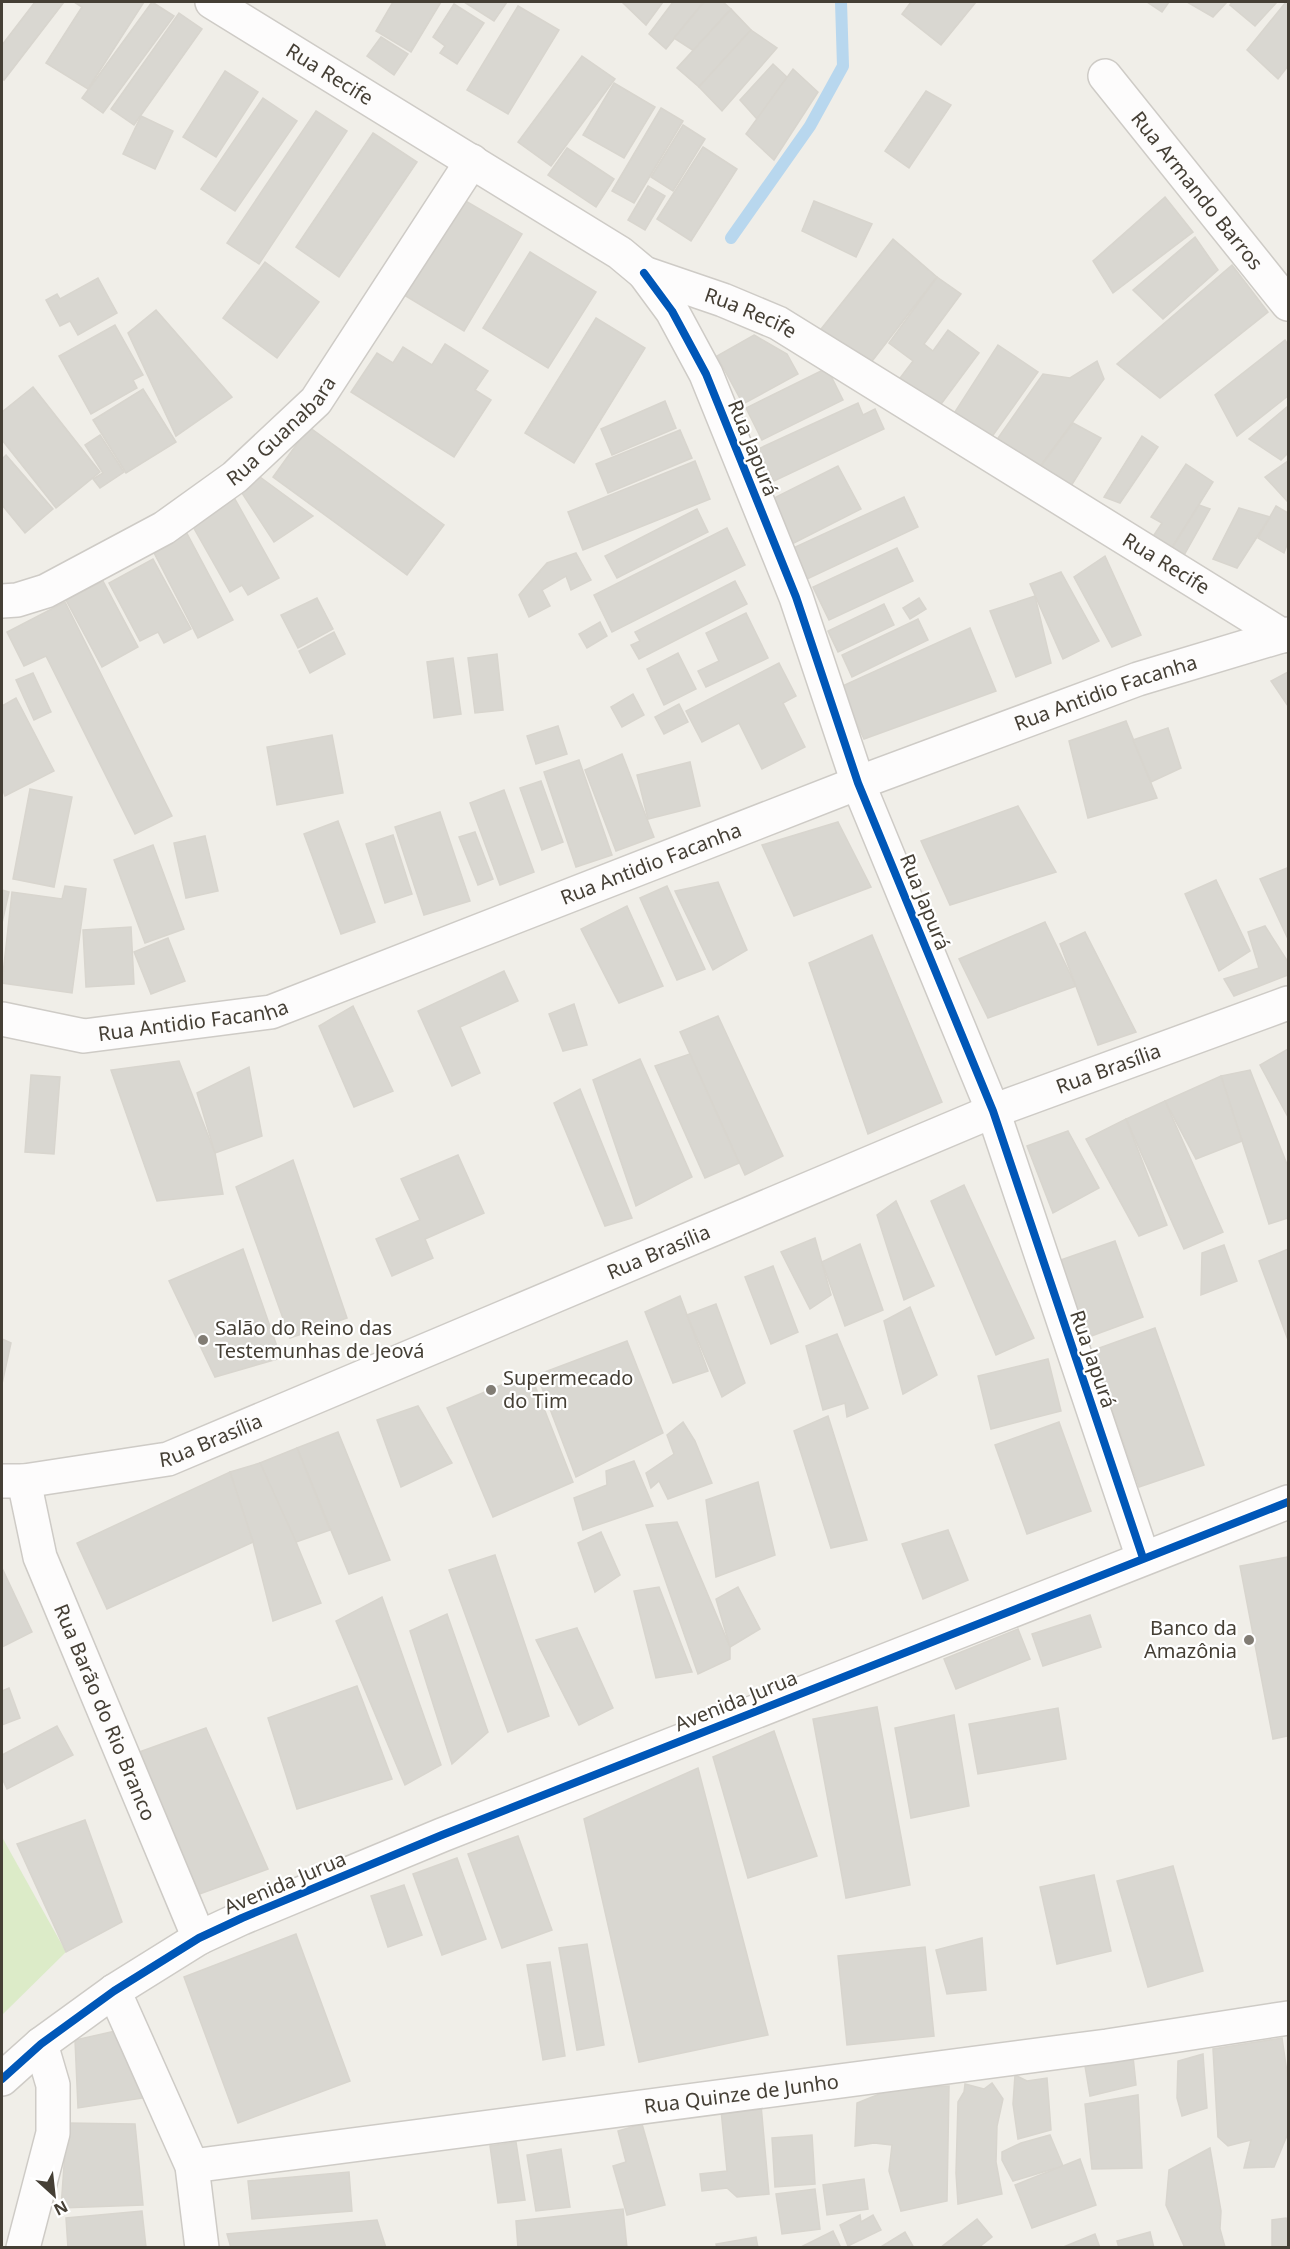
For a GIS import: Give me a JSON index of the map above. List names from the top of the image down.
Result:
{
  "streets": {
    "street": [
      "Rua Recife",
      "Rua Armando Barros",
      "Rua Guanabara",
      "Rua Japurá",
      "Rua Antidio Facanha",
      "Rua Brasília",
      "Avenida Jurua",
      "Rua Barão do Rio Branco",
      "Rua Quinze de Junho"
    ]
  },
  "crossings": [
    ["Rua Recife", "Rua Guanabara"],
    ["Rua Recife", "Rua Japurá"],
    ["Rua Recife", "Rua Antidio Facanha"],
    ["Rua Japurá", "Rua Antidio Facanha"],
    ["Rua Japurá", "Rua Brasília"],
    ["Rua Japurá", "Avenida Jurua"],
    ["Rua Brasília", "Rua Barão do Rio Branco"],
    ["Avenida Jurua", "Rua Barão do Rio Branco"]
  ],
  "places": ["Salão do Reino das Testemunhas de Jeová", "Supermecado do Tim", "Banco da Amazônia"],
  "north": "bottom right"
}
